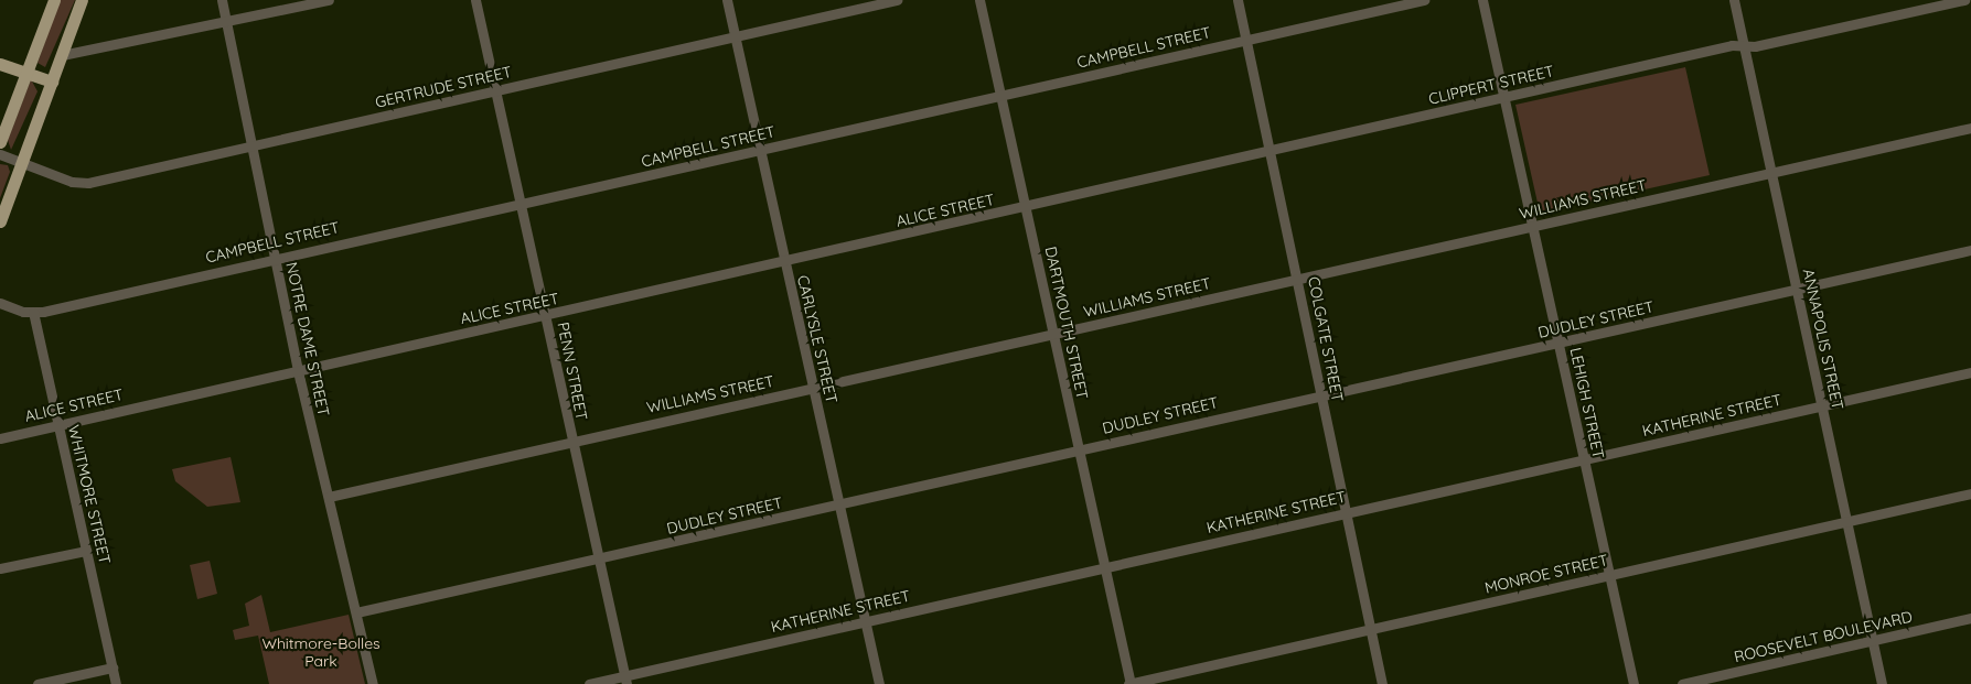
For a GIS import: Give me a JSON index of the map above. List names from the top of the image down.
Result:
{
  "streets": {
    "street": [
      "CAMPBELL STREET",
      "CLIPPERT STREET",
      "GERTRUDE STREET",
      "WILLIAMS STREET",
      "ALICE STREET",
      "DUDLEY STREET",
      "DARTMOUTH STREET",
      "NOTRE DAME STREET",
      "CARLYSLE STREET",
      "COLGATE STREET",
      "ANNAPOLIS STREET",
      "PENN STREET",
      "LEHIGH STREET",
      "KATHERINE STREET",
      "WHITMORE STREET",
      "MONROE STREET",
      "ROOSEVELT BOULEVARD"
    ]
  },
  "crossings": [
    ["CAMPBELL STREET", "DARTMOUTH STREET"],
    ["CAMPBELL STREET", "NOTRE DAME STREET"],
    ["CAMPBELL STREET", "CARLYSLE STREET"],
    ["CAMPBELL STREET", "COLGATE STREET"],
    ["CAMPBELL STREET", "PENN STREET"],
    ["CAMPBELL STREET", "WHITMORE STREET"],
    ["CLIPPERT STREET", "ALICE STREET"],
    ["CLIPPERT STREET", "DARTMOUTH STREET"],
    ["CLIPPERT STREET", "COLGATE STREET"],
    ["CLIPPERT STREET", "ANNAPOLIS STREET"],
    ["CLIPPERT STREET", "LEHIGH STREET"],
    ["GERTRUDE STREET", "NOTRE DAME STREET"],
    ["GERTRUDE STREET", "CARLYSLE STREET"],
    ["GERTRUDE STREET", "PENN STREET"],
    ["WILLIAMS STREET", "DARTMOUTH STREET"],
    ["WILLIAMS STREET", "NOTRE DAME STREET"],
    ["WILLIAMS STREET", "CARLYSLE STREET"],
    ["WILLIAMS STREET", "COLGATE STREET"],
    ["WILLIAMS STREET", "ANNAPOLIS STREET"],
    ["WILLIAMS STREET", "PENN STREET"],
    ["WILLIAMS STREET", "LEHIGH STREET"],
    ["ALICE STREET", "DARTMOUTH STREET"],
    ["ALICE STREET", "NOTRE DAME STREET"],
    ["ALICE STREET", "CARLYSLE STREET"],
    ["ALICE STREET", "PENN STREET"],
    ["ALICE STREET", "WHITMORE STREET"],
    ["DUDLEY STREET", "DARTMOUTH STREET"],
    ["DUDLEY STREET", "NOTRE DAME STREET"],
    ["DUDLEY STREET", "CARLYSLE STREET"],
    ["DUDLEY STREET", "COLGATE STREET"],
    ["DUDLEY STREET", "ANNAPOLIS STREET"],
    ["DUDLEY STREET", "PENN STREET"],
    ["DUDLEY STREET", "LEHIGH STREET"],
    ["DARTMOUTH STREET", "KATHERINE STREET"],
    ["DARTMOUTH STREET", "MONROE STREET"],
    ["CARLYSLE STREET", "KATHERINE STREET"],
    ["COLGATE STREET", "KATHERINE STREET"],
    ["COLGATE STREET", "MONROE STREET"],
    ["ANNAPOLIS STREET", "KATHERINE STREET"],
    ["ANNAPOLIS STREET", "MONROE STREET"],
    ["ANNAPOLIS STREET", "ROOSEVELT BOULEVARD"],
    ["PENN STREET", "KATHERINE STREET"],
    ["LEHIGH STREET", "KATHERINE STREET"],
    ["LEHIGH STREET", "MONROE STREET"]
  ],
  "parks": ["Whitmore-Bolles Park"]
}
